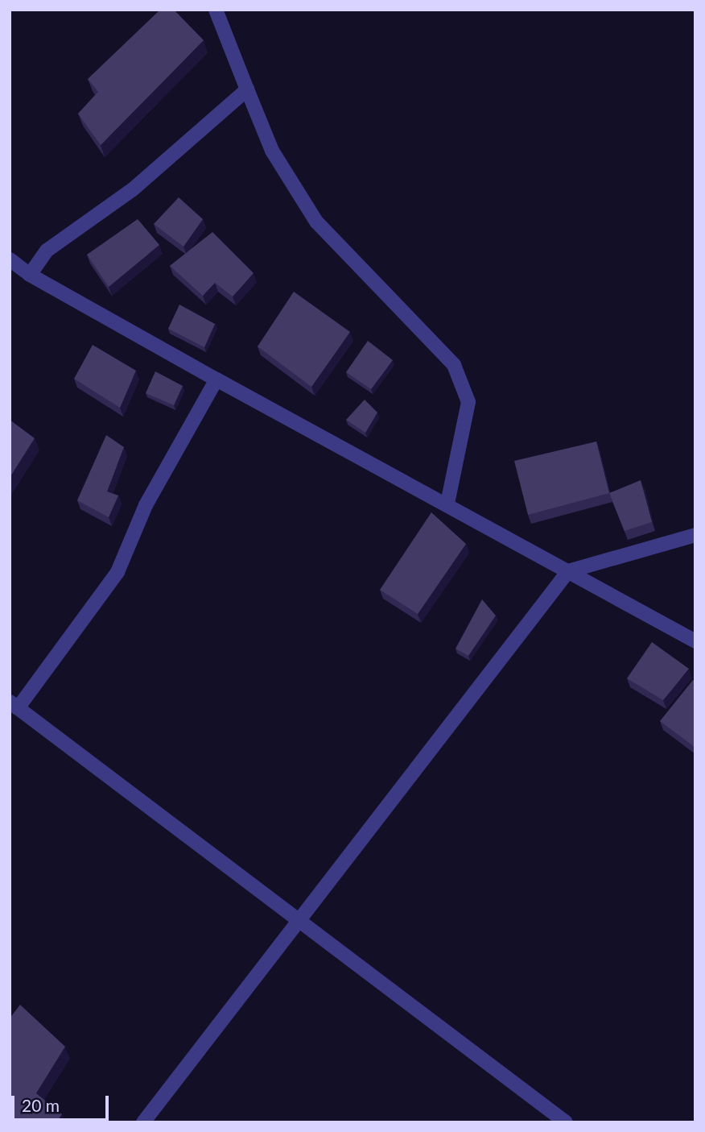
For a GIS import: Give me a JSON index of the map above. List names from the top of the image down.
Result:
{
  "scale_bar": "20 m"
}
